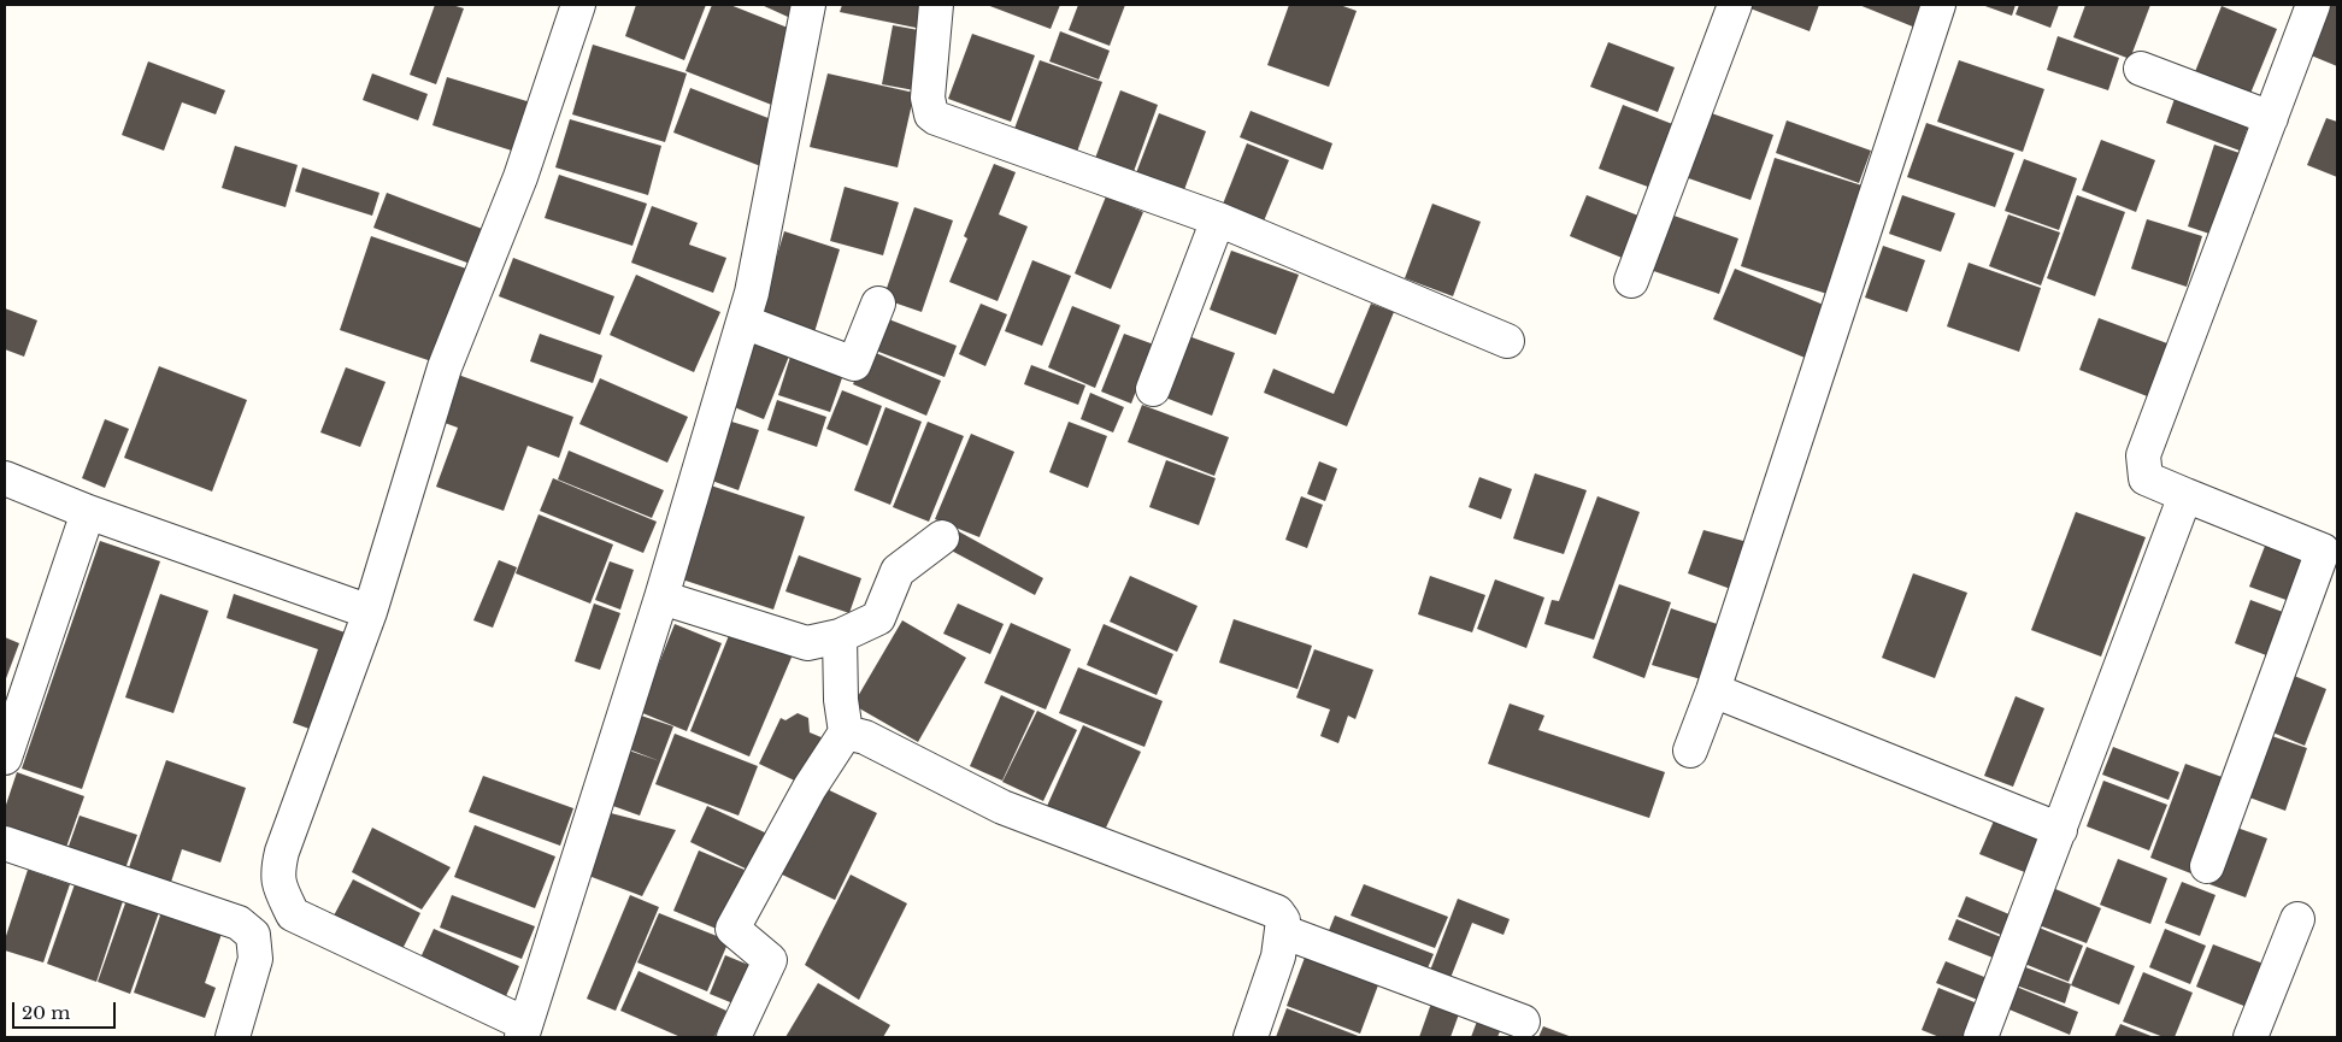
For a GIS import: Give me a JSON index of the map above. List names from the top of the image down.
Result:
{
  "scale_bar": "20 m"
}
